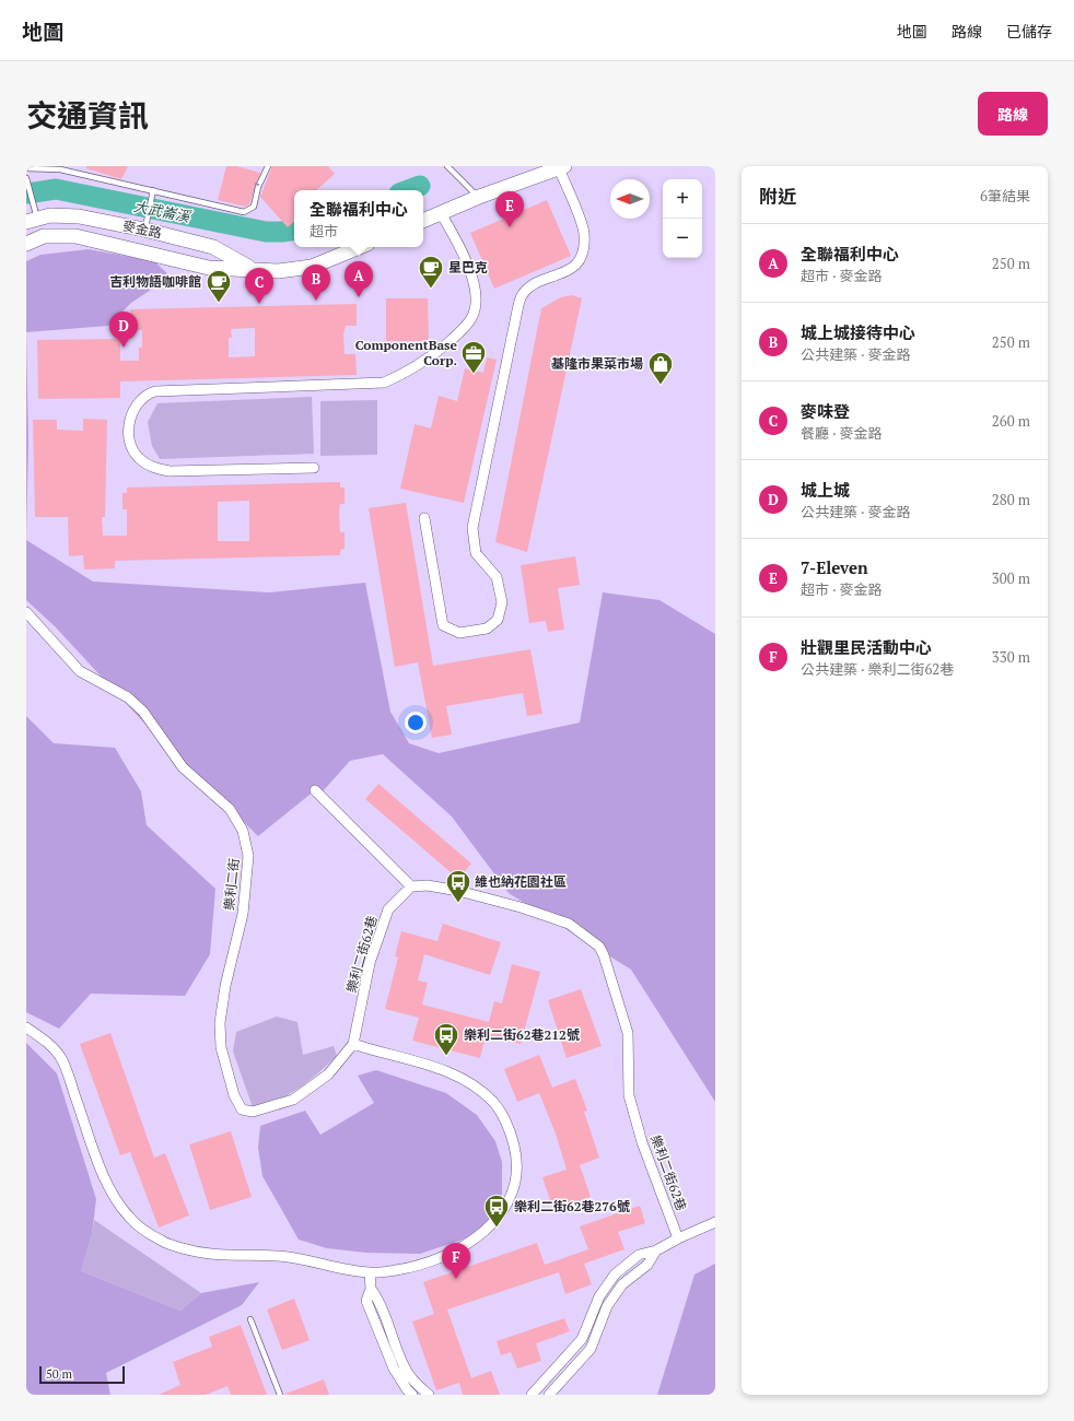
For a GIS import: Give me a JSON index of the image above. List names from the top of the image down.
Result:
{
  "streets": {
    "street": ["麥金路", "樂利二街", "樂利二街62巷"]
  },
  "crossings": [
    ["樂利二街", "樂利二街62巷"]
  ],
  "water": ["大武崙溪"],
  "places": {
    "cafe": ["星巴克", "吉利物語咖啡館"],
    "office": ["ComponentBase Corp."],
    "shop": ["基隆市果菜市場"],
    "bus stop": ["維也納花園社區", "樂利二街62巷212號", "樂利二街62巷276號"]
  },
  "scale_bar": "50 m",
  "north": "left",
  "page": {
    "header": "地圖",
    "nav": ["地圖", "路線", "已儲存"],
    "title": "交通資訊",
    "buttons": "路線",
    "heading": ["附近", "6筆結果"],
    "map_buttons": ["+", "−"],
    "popup": ["全聯福利中心", "超市"],
    "pins": [
      "E",
      "A",
      "B",
      "C",
      "D",
      "F"
    ],
    "list": [
      {
        "mark": "A",
        "name": "全聯福利中心",
        "note": "超市 · 麥金路",
        "value": "250 m"
      },
      {
        "mark": "B",
        "name": "城上城接待中心",
        "note": "公共建築 · 麥金路",
        "value": "250 m"
      },
      {
        "mark": "C",
        "name": "麥味登",
        "note": "餐廳 · 麥金路",
        "value": "260 m"
      },
      {
        "mark": "D",
        "name": "城上城",
        "note": "公共建築 · 麥金路",
        "value": "280 m"
      },
      {
        "mark": "E",
        "name": "7-Eleven",
        "note": "超市 · 麥金路",
        "value": "300 m"
      },
      {
        "mark": "F",
        "name": "壯觀里民活動中心",
        "note": "公共建築 · 樂利二街62巷",
        "value": "330 m"
      }
    ],
    "scale": "50 m"
  }
}
